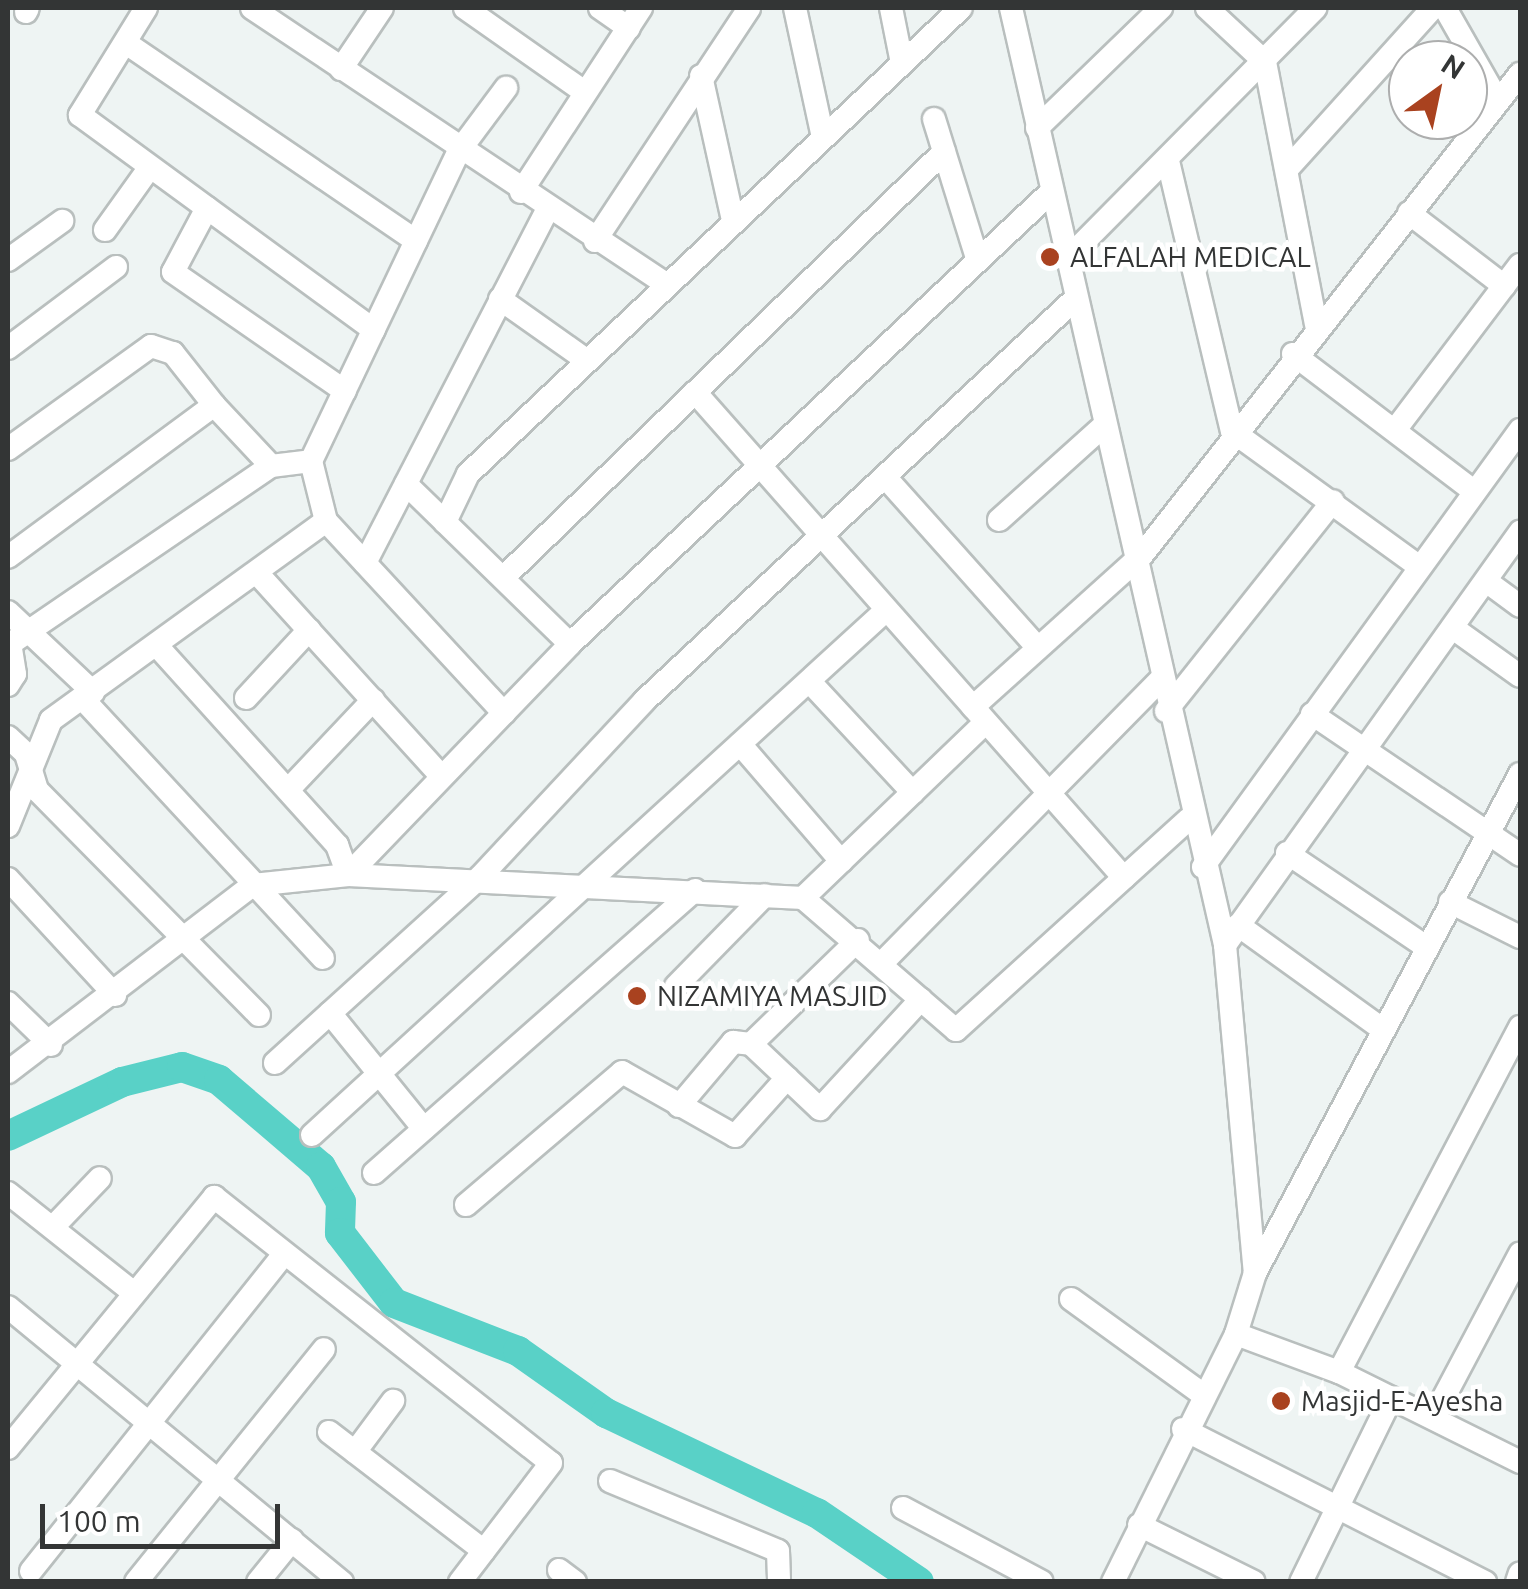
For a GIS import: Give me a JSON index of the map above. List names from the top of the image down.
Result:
{
  "places": ["ALFALAH MEDICAL", "NIZAMIYA MASJID", "Masjid-E-Ayesha"],
  "scale_bar": "100 m",
  "north": "top right"
}
